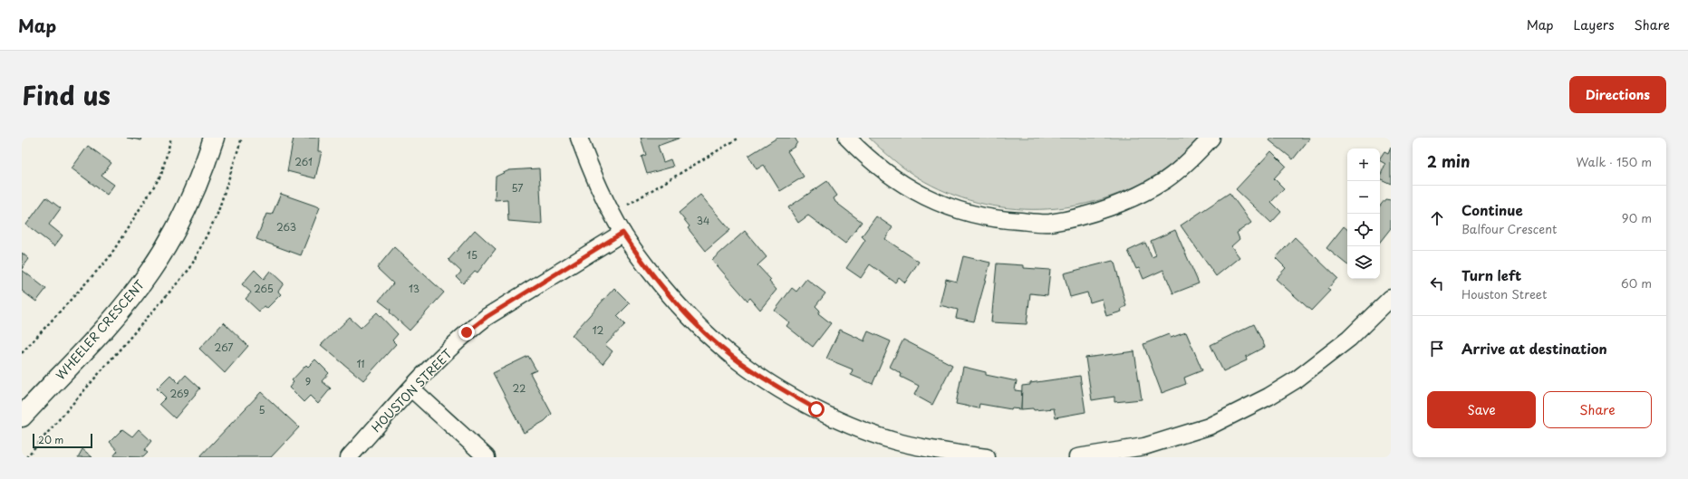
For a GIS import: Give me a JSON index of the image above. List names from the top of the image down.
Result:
{
  "streets": {
    "street": ["WHEELER CRESCENT", "HOUSTON STREET"]
  },
  "house_numbers": [
    "261",
    "57",
    "34",
    "263",
    "15",
    "265",
    "13",
    "12",
    "267",
    "11",
    "9",
    "22",
    "269",
    "5"
  ],
  "scale_bar": "20 m",
  "page": {
    "header": "Map",
    "nav": ["Map", "Layers", "Share"],
    "title": "Find us",
    "buttons": [
      "Directions",
      ["Save", "Share"]
    ],
    "heading": ["2 min", "Walk · 150 m"],
    "map_buttons": ["+", "−"],
    "list": [
      ["Continue", "Balfour Crescent", "90 m"],
      ["Turn left", "Houston Street", "60 m"],
      "Arrive at destination"
    ],
    "scale": "20 m"
  }
}
